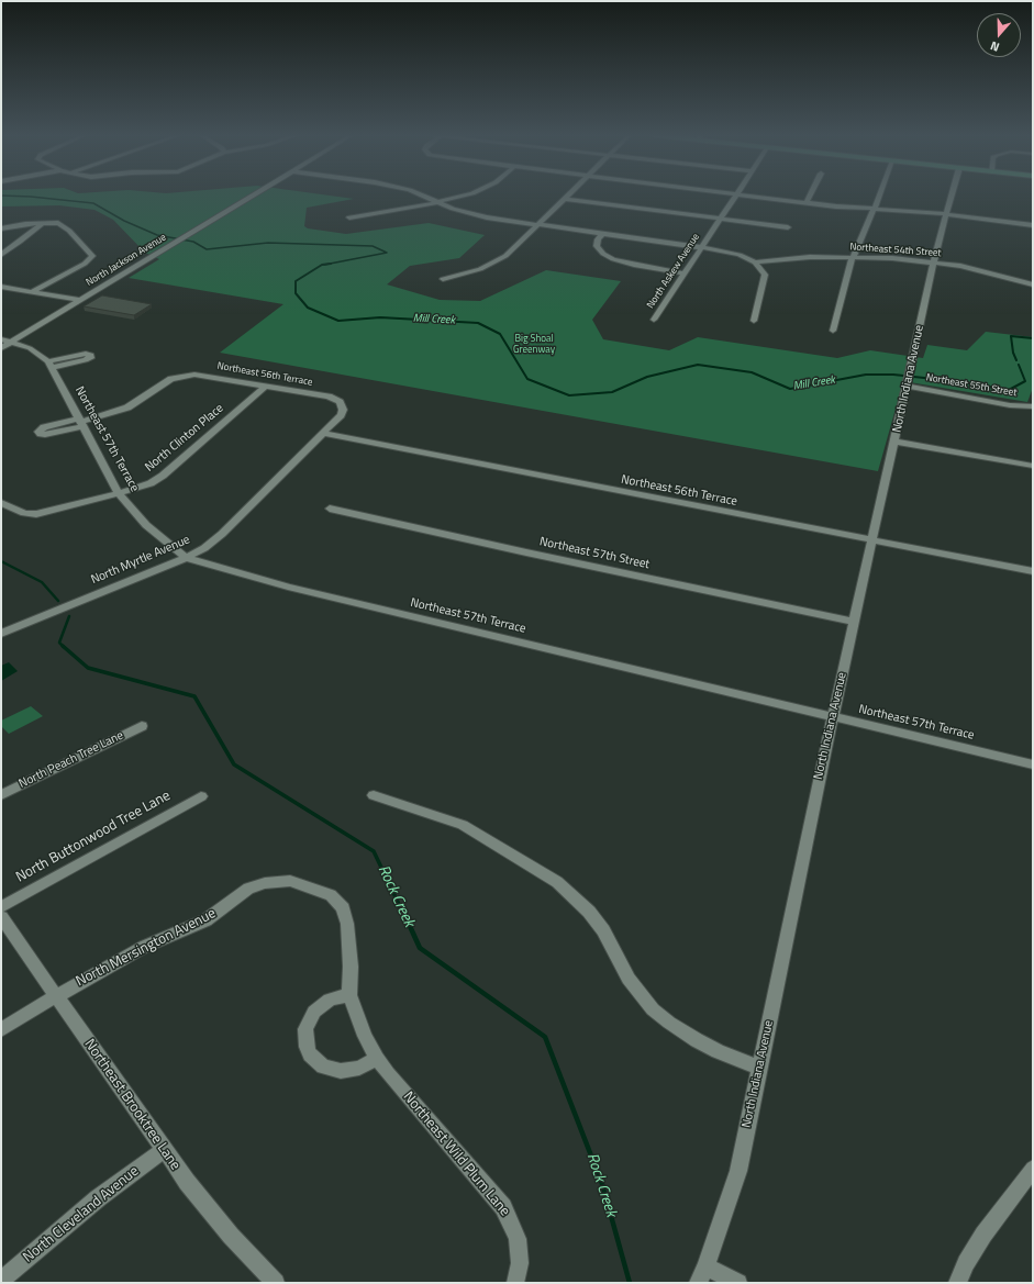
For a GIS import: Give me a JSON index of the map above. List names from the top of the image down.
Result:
{
  "streets": {
    "street": [
      "Northeast 54th Street",
      "North Jackson Avenue",
      "North Askew Avenue",
      "Northeast 56th Terrace",
      "North Indiana Avenue",
      "Northeast 55th Street",
      "North Clinton Place",
      "Northeast 57th Terrace",
      "Northeast 57th Street",
      "North Myrtle Avenue",
      "North Peach Tree Lane",
      "North Buttonwood Tree Lane",
      "North Mersington Avenue",
      "Northeast Brooktree Lane",
      "Northeast Wild Plum Lane",
      "North Cleveland Avenue"
    ]
  },
  "crossings": [
    ["Northeast 54th Street", "North Indiana Avenue"],
    ["North Jackson Avenue", "Northeast 57th Terrace"],
    ["Northeast 56th Terrace", "North Indiana Avenue"],
    ["Northeast 56th Terrace", "North Clinton Place"],
    ["Northeast 56th Terrace", "Northeast 57th Terrace"],
    ["Northeast 56th Terrace", "North Myrtle Avenue"],
    ["North Indiana Avenue", "Northeast 55th Street"],
    ["North Indiana Avenue", "Northeast 57th Terrace"],
    ["North Indiana Avenue", "Northeast 57th Street"],
    ["North Clinton Place", "Northeast 57th Terrace"],
    ["Northeast 57th Terrace", "North Myrtle Avenue"],
    ["North Mersington Avenue", "Northeast Brooktree Lane"],
    ["North Mersington Avenue", "Northeast Wild Plum Lane"],
    ["Northeast Brooktree Lane", "North Cleveland Avenue"]
  ],
  "water": ["Mill Creek", "Rock Creek"],
  "parks": ["Big Shoal Greenway"],
  "north": "bottom"
}
